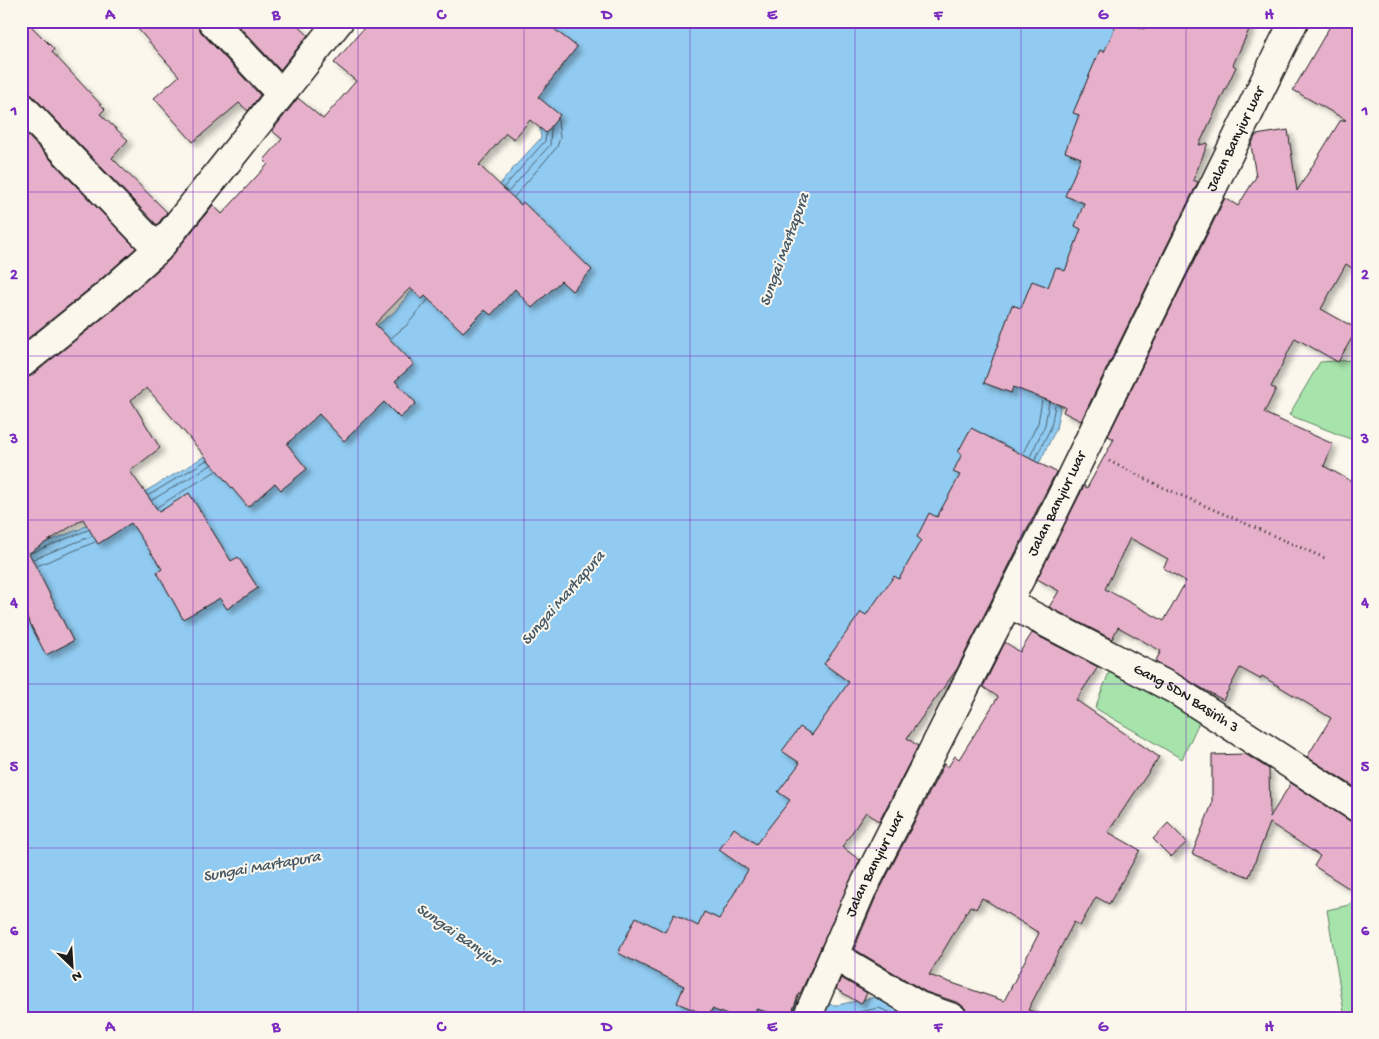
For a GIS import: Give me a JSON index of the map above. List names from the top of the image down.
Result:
{
  "streets": {
    "street": ["Jalan Banyiur Luar", "Gang SDN Basirih 3"]
  },
  "crossings": [
    ["Jalan Banyiur Luar", "Gang SDN Basirih 3"]
  ],
  "water": ["Sungai Martapura", "Sungai Banyiur"],
  "north": "bottom right",
  "grid": {
    "columns": [
      "A",
      "B",
      "C",
      "D",
      "E",
      "F",
      "G",
      "H"
    ],
    "rows": [
      "1",
      "2",
      "3",
      "4",
      "5",
      "6"
    ]
  }
}
